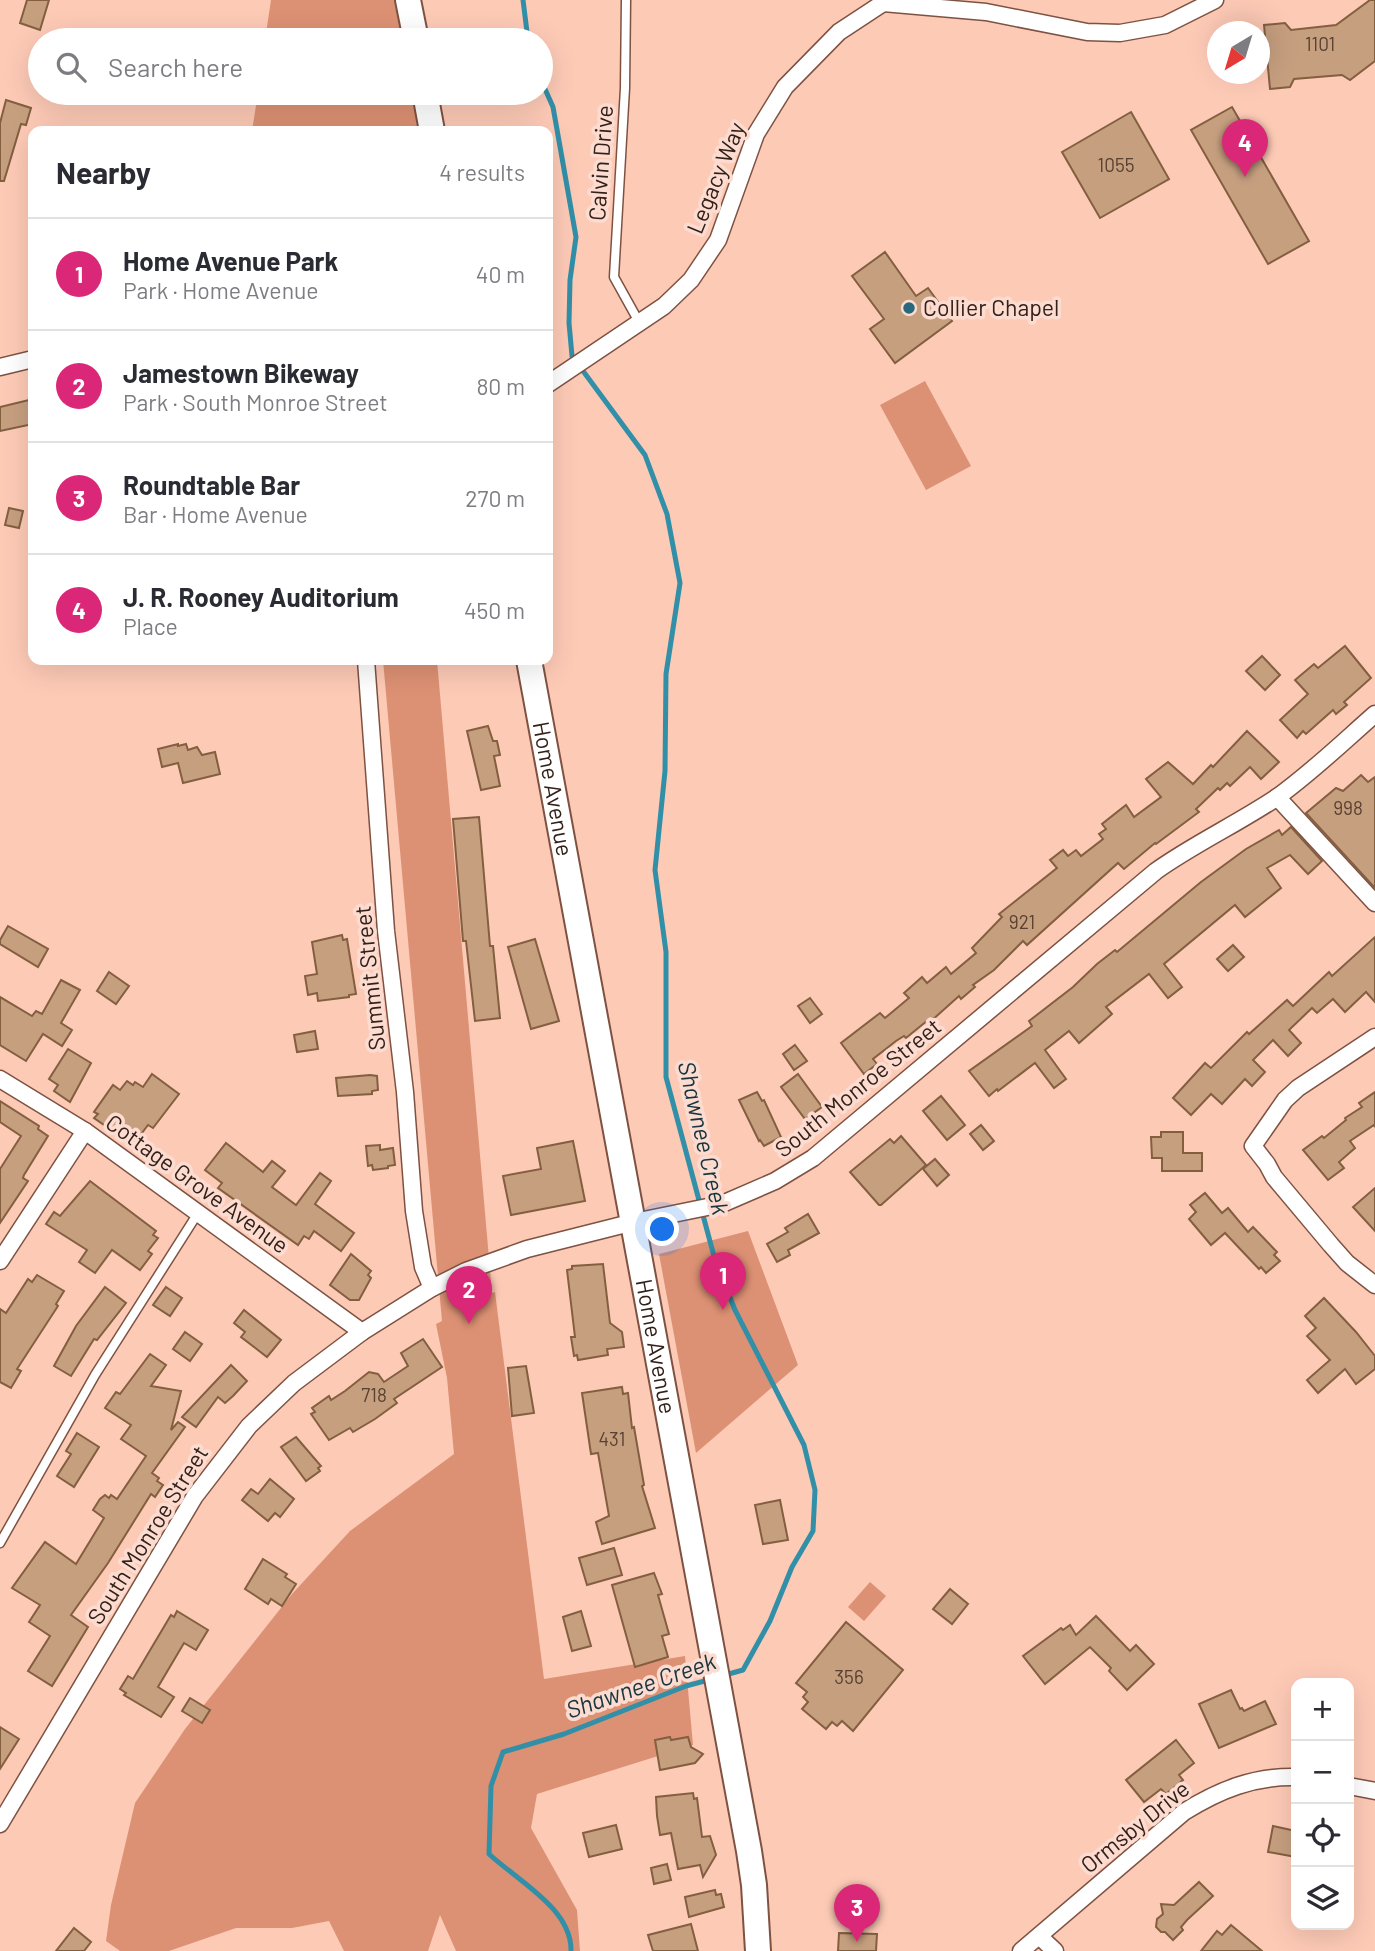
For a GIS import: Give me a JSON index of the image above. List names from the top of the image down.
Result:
{
  "streets": {
    "main road": ["Home Avenue"],
    "street": [
      "Legacy Way",
      "Summit Street",
      "South Monroe Street",
      "Cottage Grove Avenue",
      "Ormsby Drive"
    ],
    "lane": ["Calvin Drive"]
  },
  "crossings": [
    ["Calvin Drive", "Legacy Way"],
    ["Home Avenue", "South Monroe Street"],
    ["Summit Street", "South Monroe Street"],
    ["South Monroe Street", "Cottage Grove Avenue"]
  ],
  "water": ["Shawnee Creek"],
  "places": ["Collier Chapel"],
  "house_numbers": [
    "1101",
    "1055",
    "998",
    "921",
    "718",
    "431",
    "356"
  ],
  "north": "bottom left",
  "page": {
    "search": "Search here",
    "pins": [
      "4",
      "1",
      "2",
      "3"
    ],
    "heading": ["Nearby", "4 results"],
    "list": [
      {
        "mark": "1",
        "name": "Home Avenue Park",
        "note": "Park · Home Avenue",
        "value": "40 m"
      },
      {
        "mark": "2",
        "name": "Jamestown Bikeway",
        "note": "Park · South Monroe Street",
        "value": "80 m"
      },
      {
        "mark": "3",
        "name": "Roundtable Bar",
        "note": "Bar · Home Avenue",
        "value": "270 m"
      },
      {
        "mark": "4",
        "name": "J. R. Rooney Auditorium",
        "note": "Place",
        "value": "450 m"
      }
    ],
    "map_buttons": ["+", "−"]
  }
}
